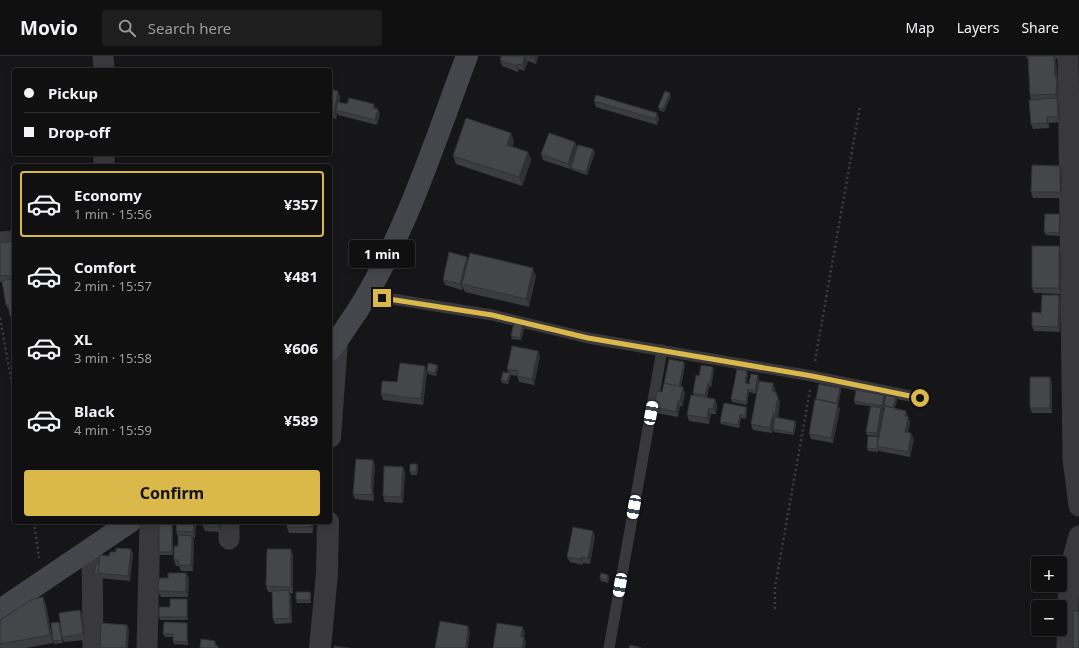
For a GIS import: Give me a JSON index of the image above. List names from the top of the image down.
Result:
{
  "page": {
    "header": "Movio",
    "search": "Search here",
    "nav": ["Map", "Layers", "Share"],
    "banner": ["Pickup", "Drop-off"],
    "list": [
      {
        "name": "Economy",
        "note": "1 min · 15:56",
        "value": "¥357"
      },
      {
        "name": "Comfort",
        "note": "2 min · 15:57",
        "value": "¥481"
      },
      {
        "name": "XL",
        "note": "3 min · 15:58",
        "value": "¥606"
      },
      {
        "name": "Black",
        "note": "4 min · 15:59",
        "value": "¥589"
      }
    ],
    "bubble": "1 min",
    "buttons": "Confirm",
    "map_buttons": ["+", "−"]
  }
}
